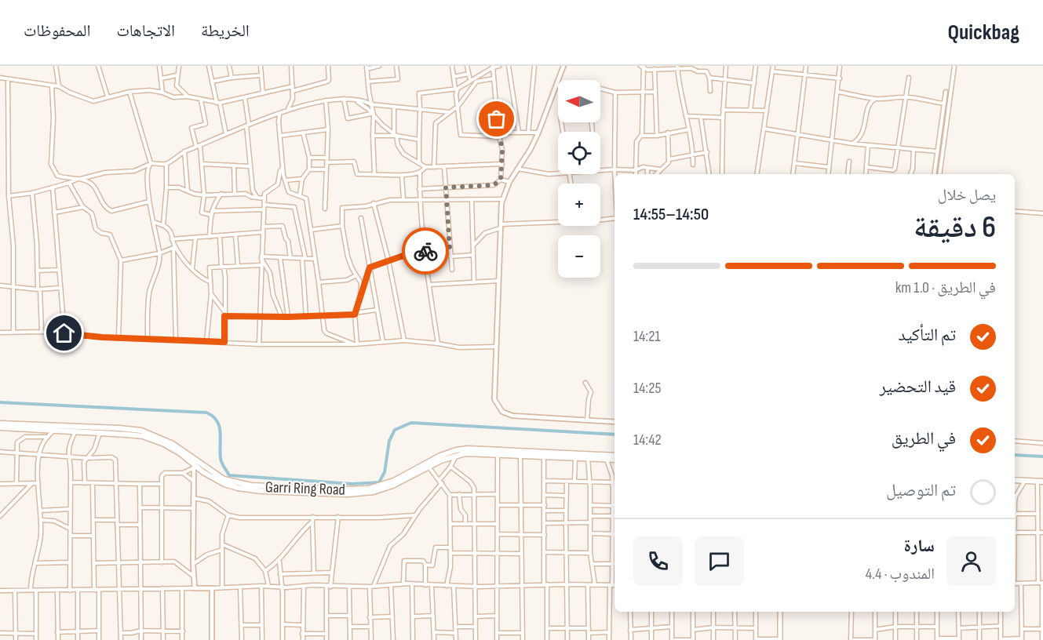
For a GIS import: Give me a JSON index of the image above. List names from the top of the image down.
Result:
{
  "streets": {
    "highway": ["Garri Ring Road"]
  },
  "north": "left",
  "page": {
    "header": "Quickbag",
    "nav": ["الخريطة", "الاتجاهات", "المحفوظات"],
    "map_buttons": ["+", "−"],
    "heading": ["6 دقيقة", "يصل خلال", "14:50–14:55"],
    "panel": ["سارة", "المندوب · 4.4"],
    "bar": "في الطريق · 1.0 km",
    "list": [
      ["تم التأكيد", "14:21"],
      ["قيد التحضير", "14:25"],
      ["في الطريق", "14:42"],
      "تم التوصيل"
    ]
  }
}
